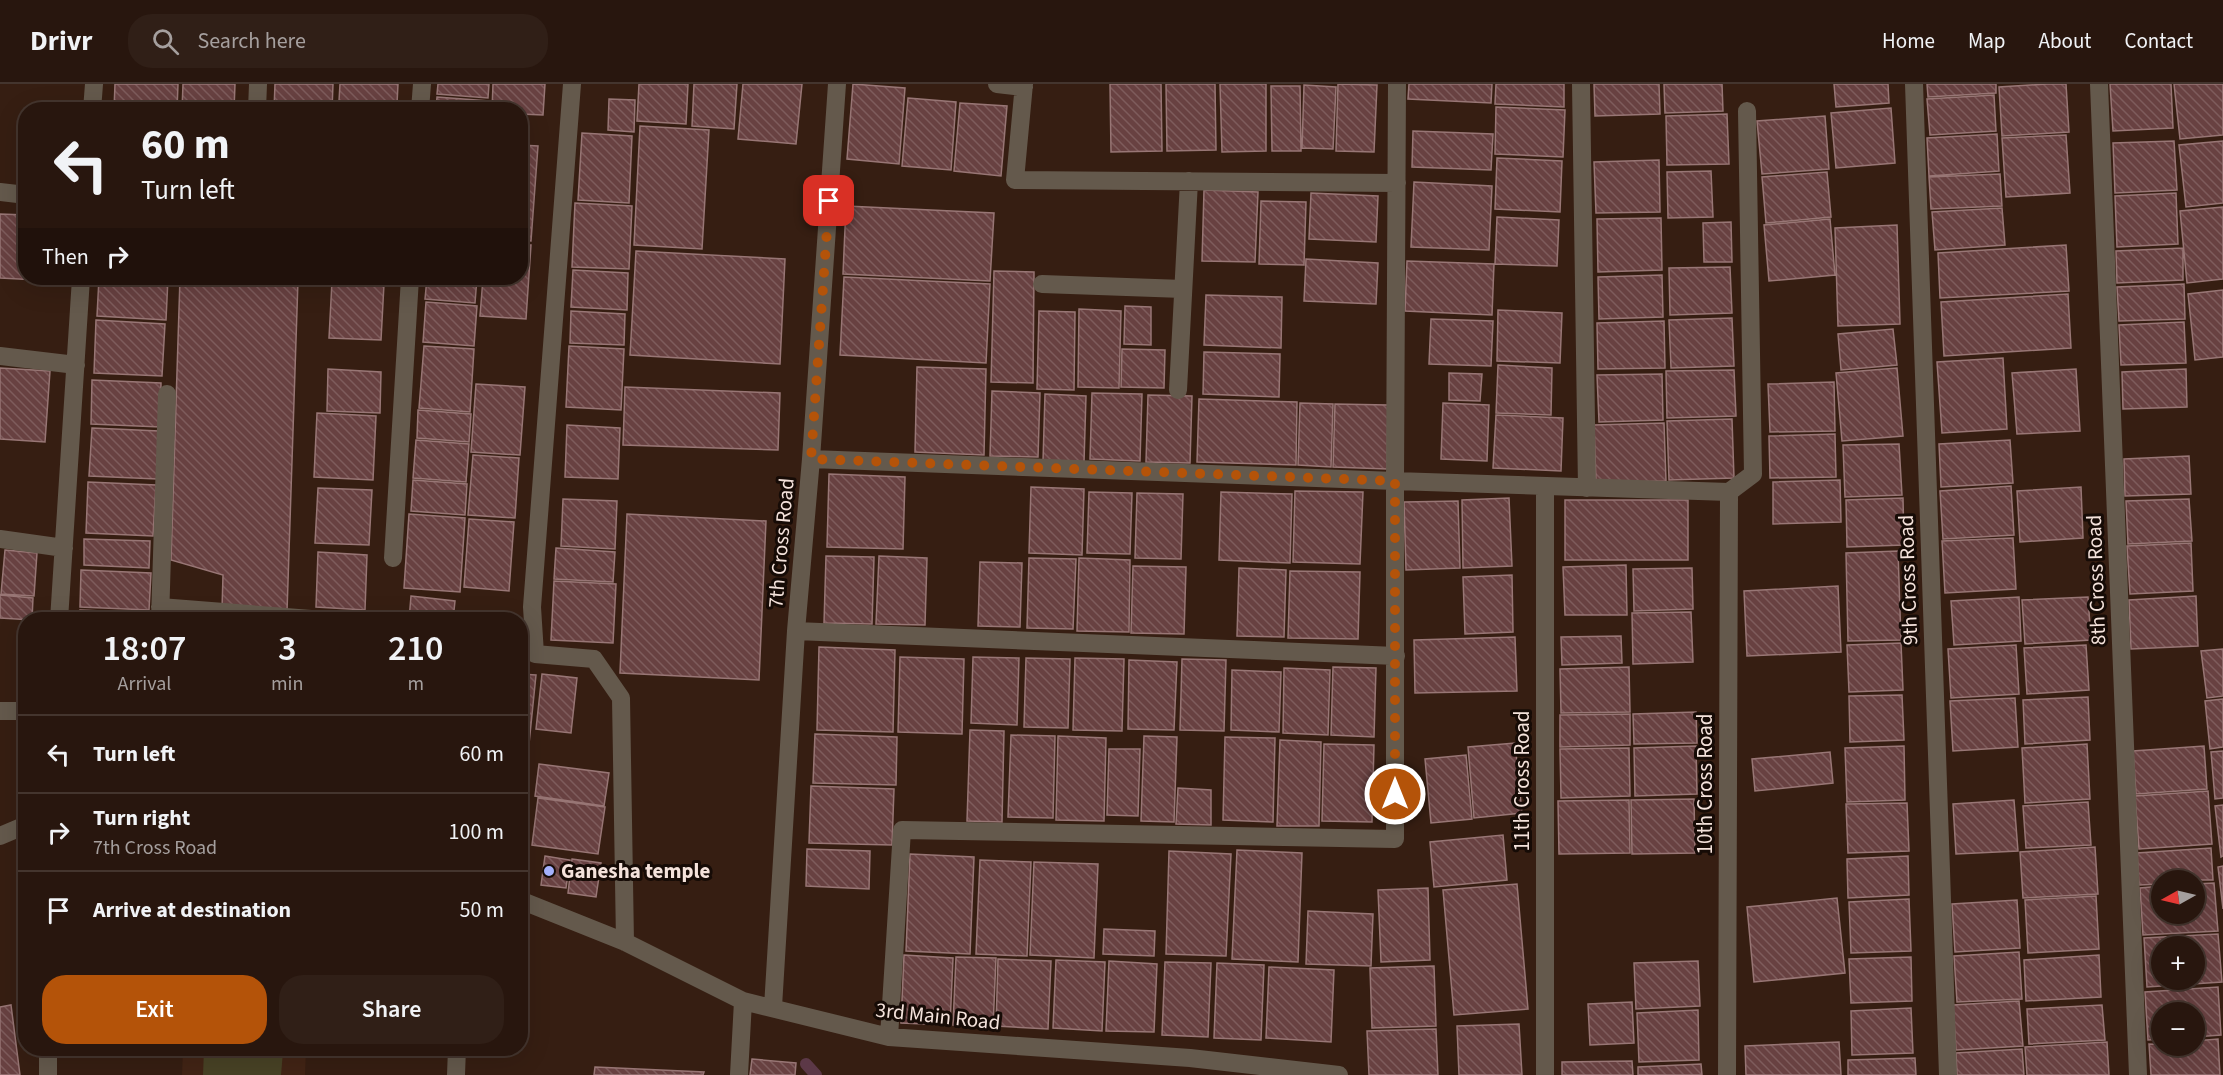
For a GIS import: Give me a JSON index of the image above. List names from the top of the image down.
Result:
{
  "streets": {
    "street": [
      "7th Cross Road",
      "9th Cross Road",
      "8th Cross Road",
      "11th Cross Road",
      "10th Cross Road",
      "3rd Main Road"
    ]
  },
  "crossings": [
    ["7th Cross Road", "3rd Main Road"]
  ],
  "places": ["Ganesha temple"],
  "north": "left",
  "page": {
    "header": "Drivr",
    "search": "Search here",
    "nav": [
      "Home",
      "Map",
      "About",
      "Contact"
    ],
    "turn": ["60 m", "Turn left"],
    "then": "Then",
    "eta": [
      "18:07",
      "Arrival",
      "3",
      "min",
      "210",
      "m"
    ],
    "list": [
      {
        "name": "Turn left",
        "value": "60 m"
      },
      {
        "name": "Turn right",
        "note": "7th Cross Road",
        "value": "100 m"
      },
      {
        "name": "Arrive at destination",
        "value": "50 m"
      }
    ],
    "map_buttons": ["+", "−"],
    "buttons": ["Exit", "Share"]
  }
}
